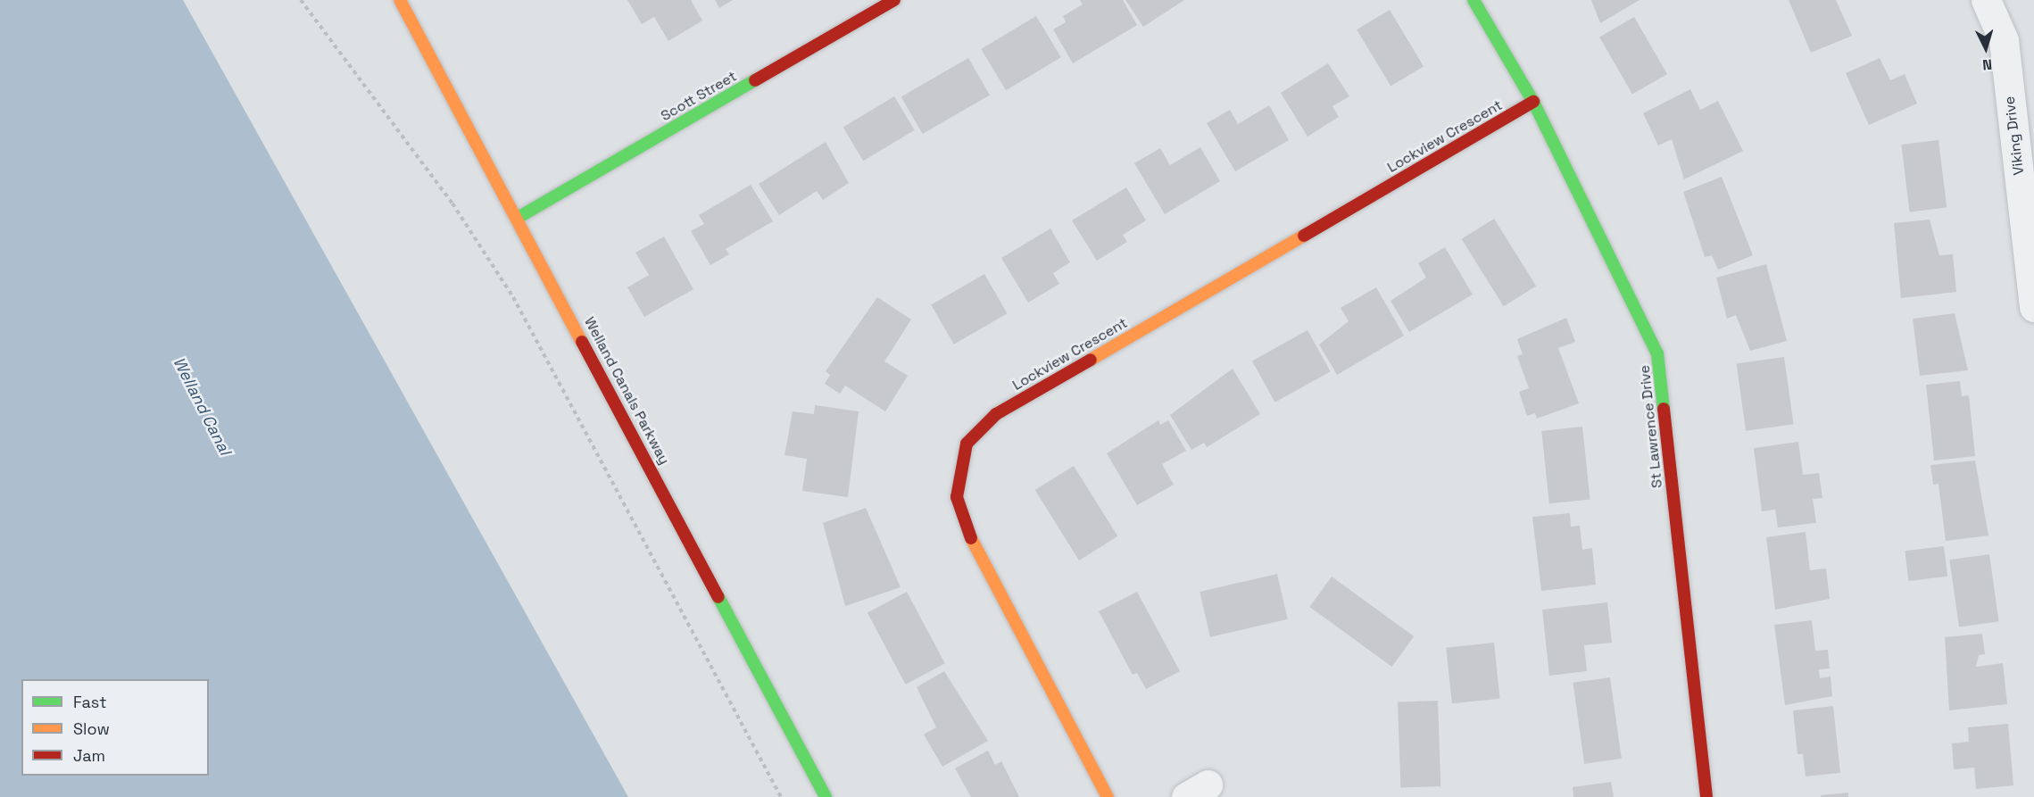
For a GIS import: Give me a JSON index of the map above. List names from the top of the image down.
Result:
{
  "streets": {
    "street": [
      "Scott Street",
      "Viking Drive",
      "Lockview Crescent",
      "Welland Canals Parkway",
      "St Lawrence Drive"
    ]
  },
  "crossings": [
    ["Scott Street", "Welland Canals Parkway"],
    ["Lockview Crescent", "St Lawrence Drive"]
  ],
  "water": ["Welland Canal"],
  "legend": ["Fast", "Slow", "Jam"],
  "north": "bottom"
}
